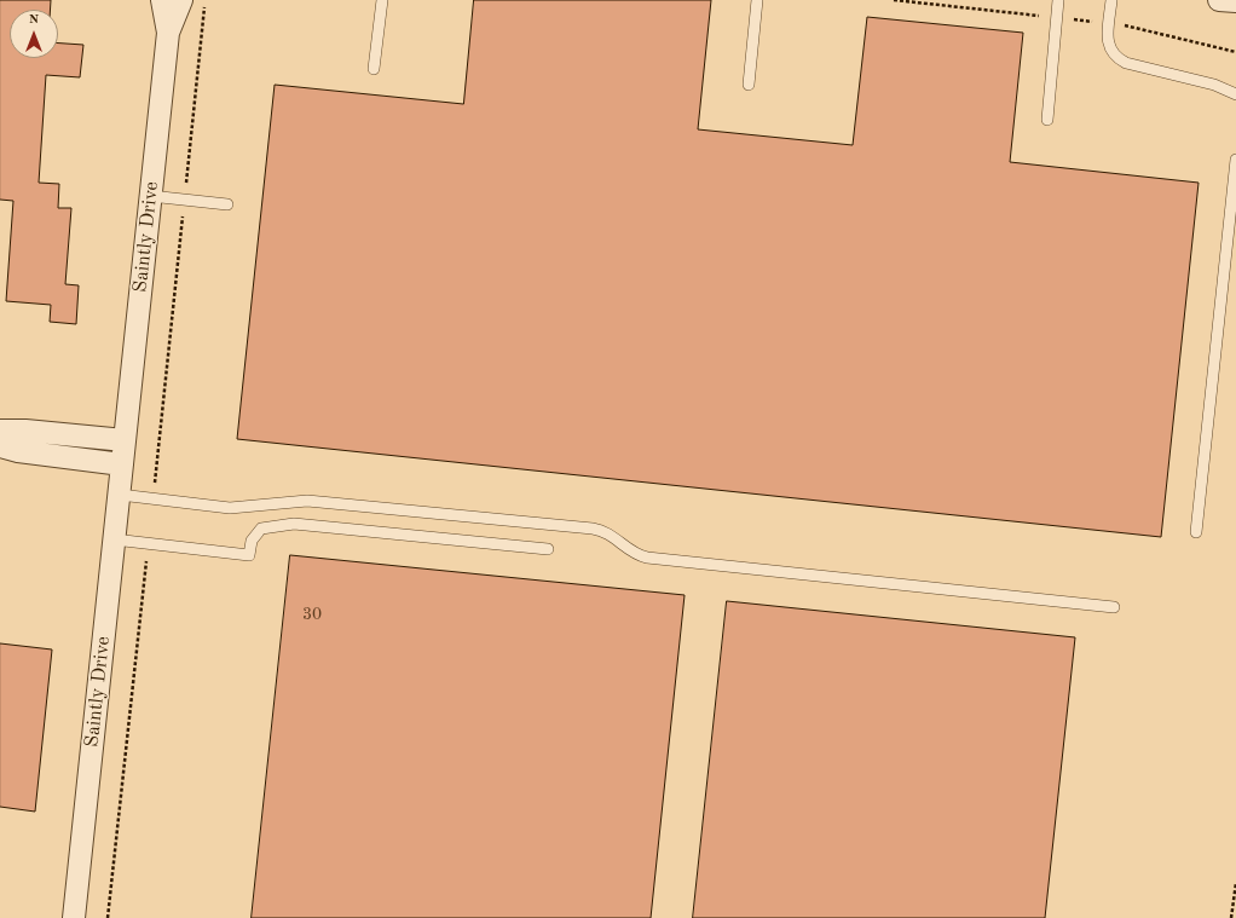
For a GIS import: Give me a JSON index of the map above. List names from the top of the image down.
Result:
{
  "streets": {
    "street": ["Saintly Drive"]
  },
  "house_numbers": ["30"],
  "north": "top"
}
